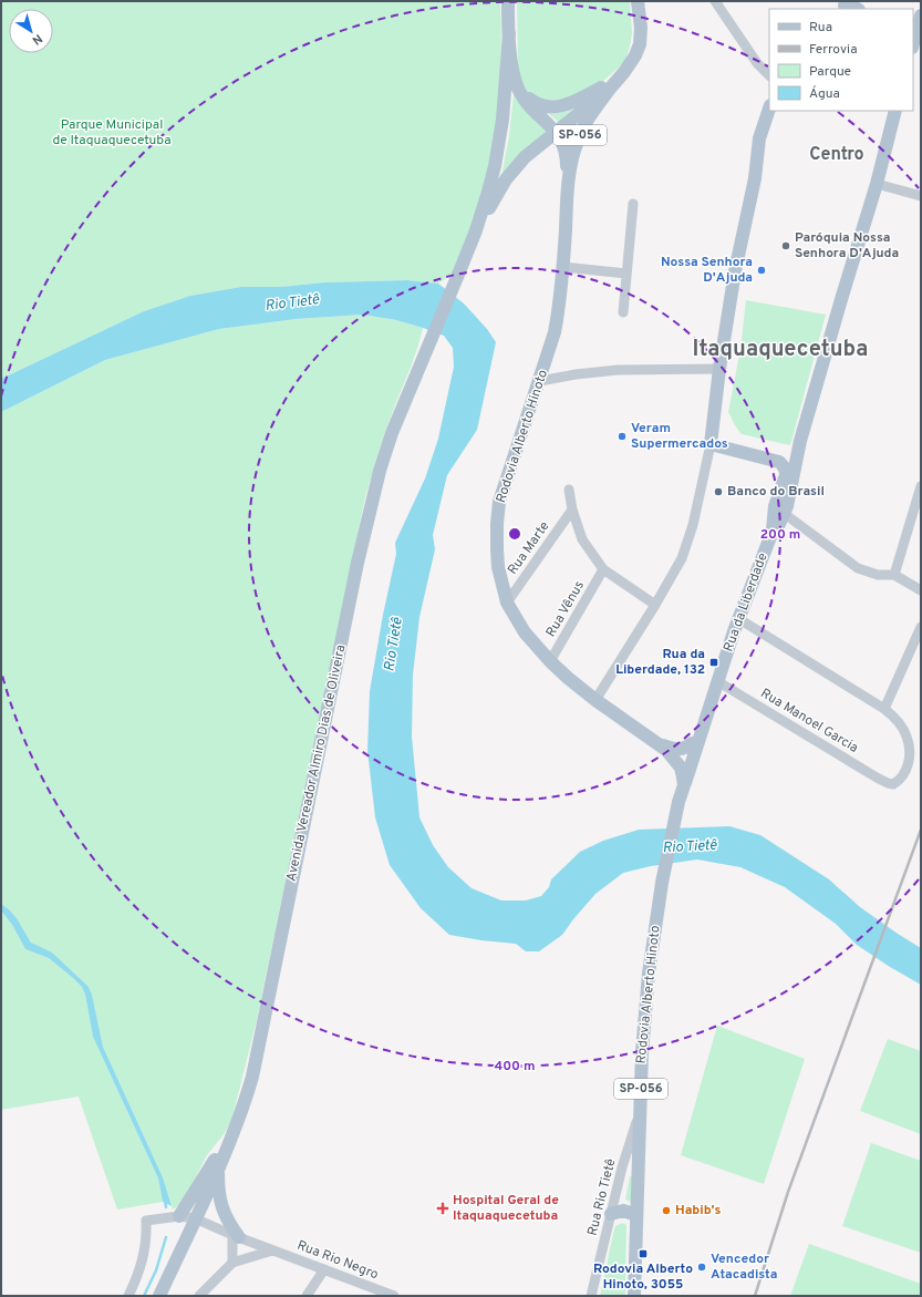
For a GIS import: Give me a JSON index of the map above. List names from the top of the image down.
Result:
{
  "streets": {
    "main road": [
      "SP-056",
      "Rodovia Alberto Hinoto",
      "Rua da Liberdade",
      "Avenida Vereador Almiro Dias de Oliveira"
    ],
    "street": [
      "Rua Marte",
      "Rua Vênus",
      "Rua Manoel Garcia",
      "Rua Rio Tietê",
      "Rua Rio Negro"
    ]
  },
  "crossings": [
    ["SP-056", "Rodovia Alberto Hinoto"],
    ["SP-056", "Avenida Vereador Almiro Dias de Oliveira"],
    ["Rodovia Alberto Hinoto", "Rua Marte"],
    ["Rodovia Alberto Hinoto", "Rua da Liberdade"],
    ["Rodovia Alberto Hinoto", "Rua Vênus"],
    ["Rodovia Alberto Hinoto", "Avenida Vereador Almiro Dias de Oliveira"],
    ["Rodovia Alberto Hinoto", "Rua Rio Tietê"],
    ["Rua da Liberdade", "Rua Manoel Garcia"],
    ["Avenida Vereador Almiro Dias de Oliveira", "Rua Rio Negro"]
  ],
  "districts": ["Centro", "Itaquaquecetuba"],
  "water": ["Rio Tietê"],
  "parks": ["Parque Municipal de Itaquaquecetuba"],
  "places": {
    "other": [
      "Paróquia Nossa Senhora D'Ajuda",
      "Nossa Senhora D'Ajuda",
      "Veram Supermercados",
      "Banco do Brasil",
      "Habib's",
      "Vencedor Atacadista"
    ],
    "transit": ["Rua da Liberdade, 132", "Rodovia Alberto Hinoto, 3055"],
    "health": ["Hospital Geral de Itaquaquecetuba"]
  },
  "legend": [
    "Rua",
    "Ferrovia",
    "Parque",
    "Água"
  ],
  "north": "bottom right",
  "rings": ["200 m", "400 m"]
}
